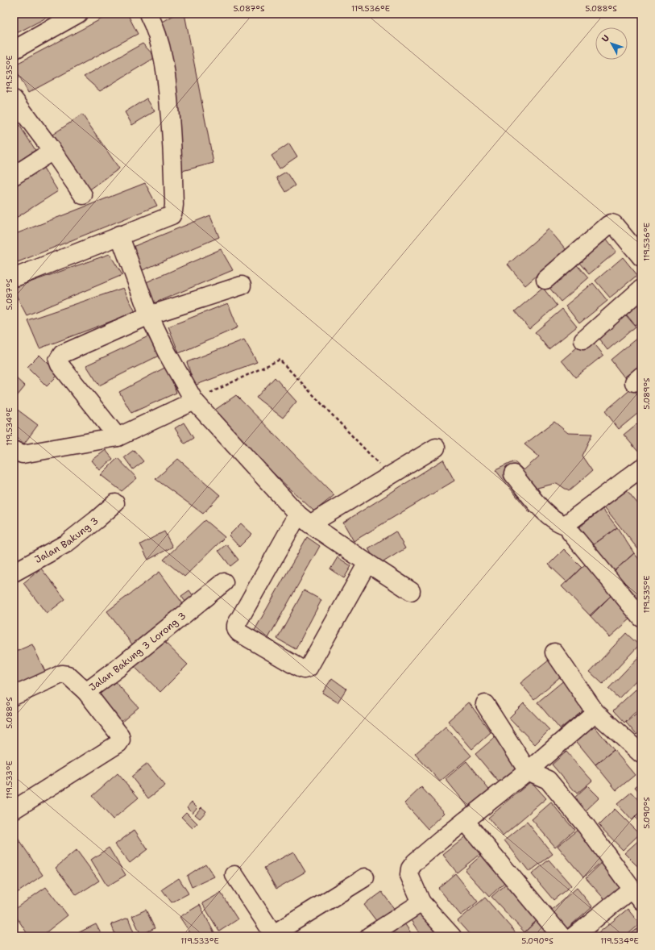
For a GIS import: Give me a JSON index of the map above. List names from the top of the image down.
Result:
{
  "streets": {
    "street": ["Jalan Bakung 3", "Jalan Bakung 3 Lorong 3"]
  },
  "north": "top left",
  "coordinates": [
    "5.087°S",
    "119.536°E",
    "5.088°S",
    "119.535°E",
    "5.089°S",
    "119.534°E",
    "119.533°E",
    "5.090°S"
  ]
}
